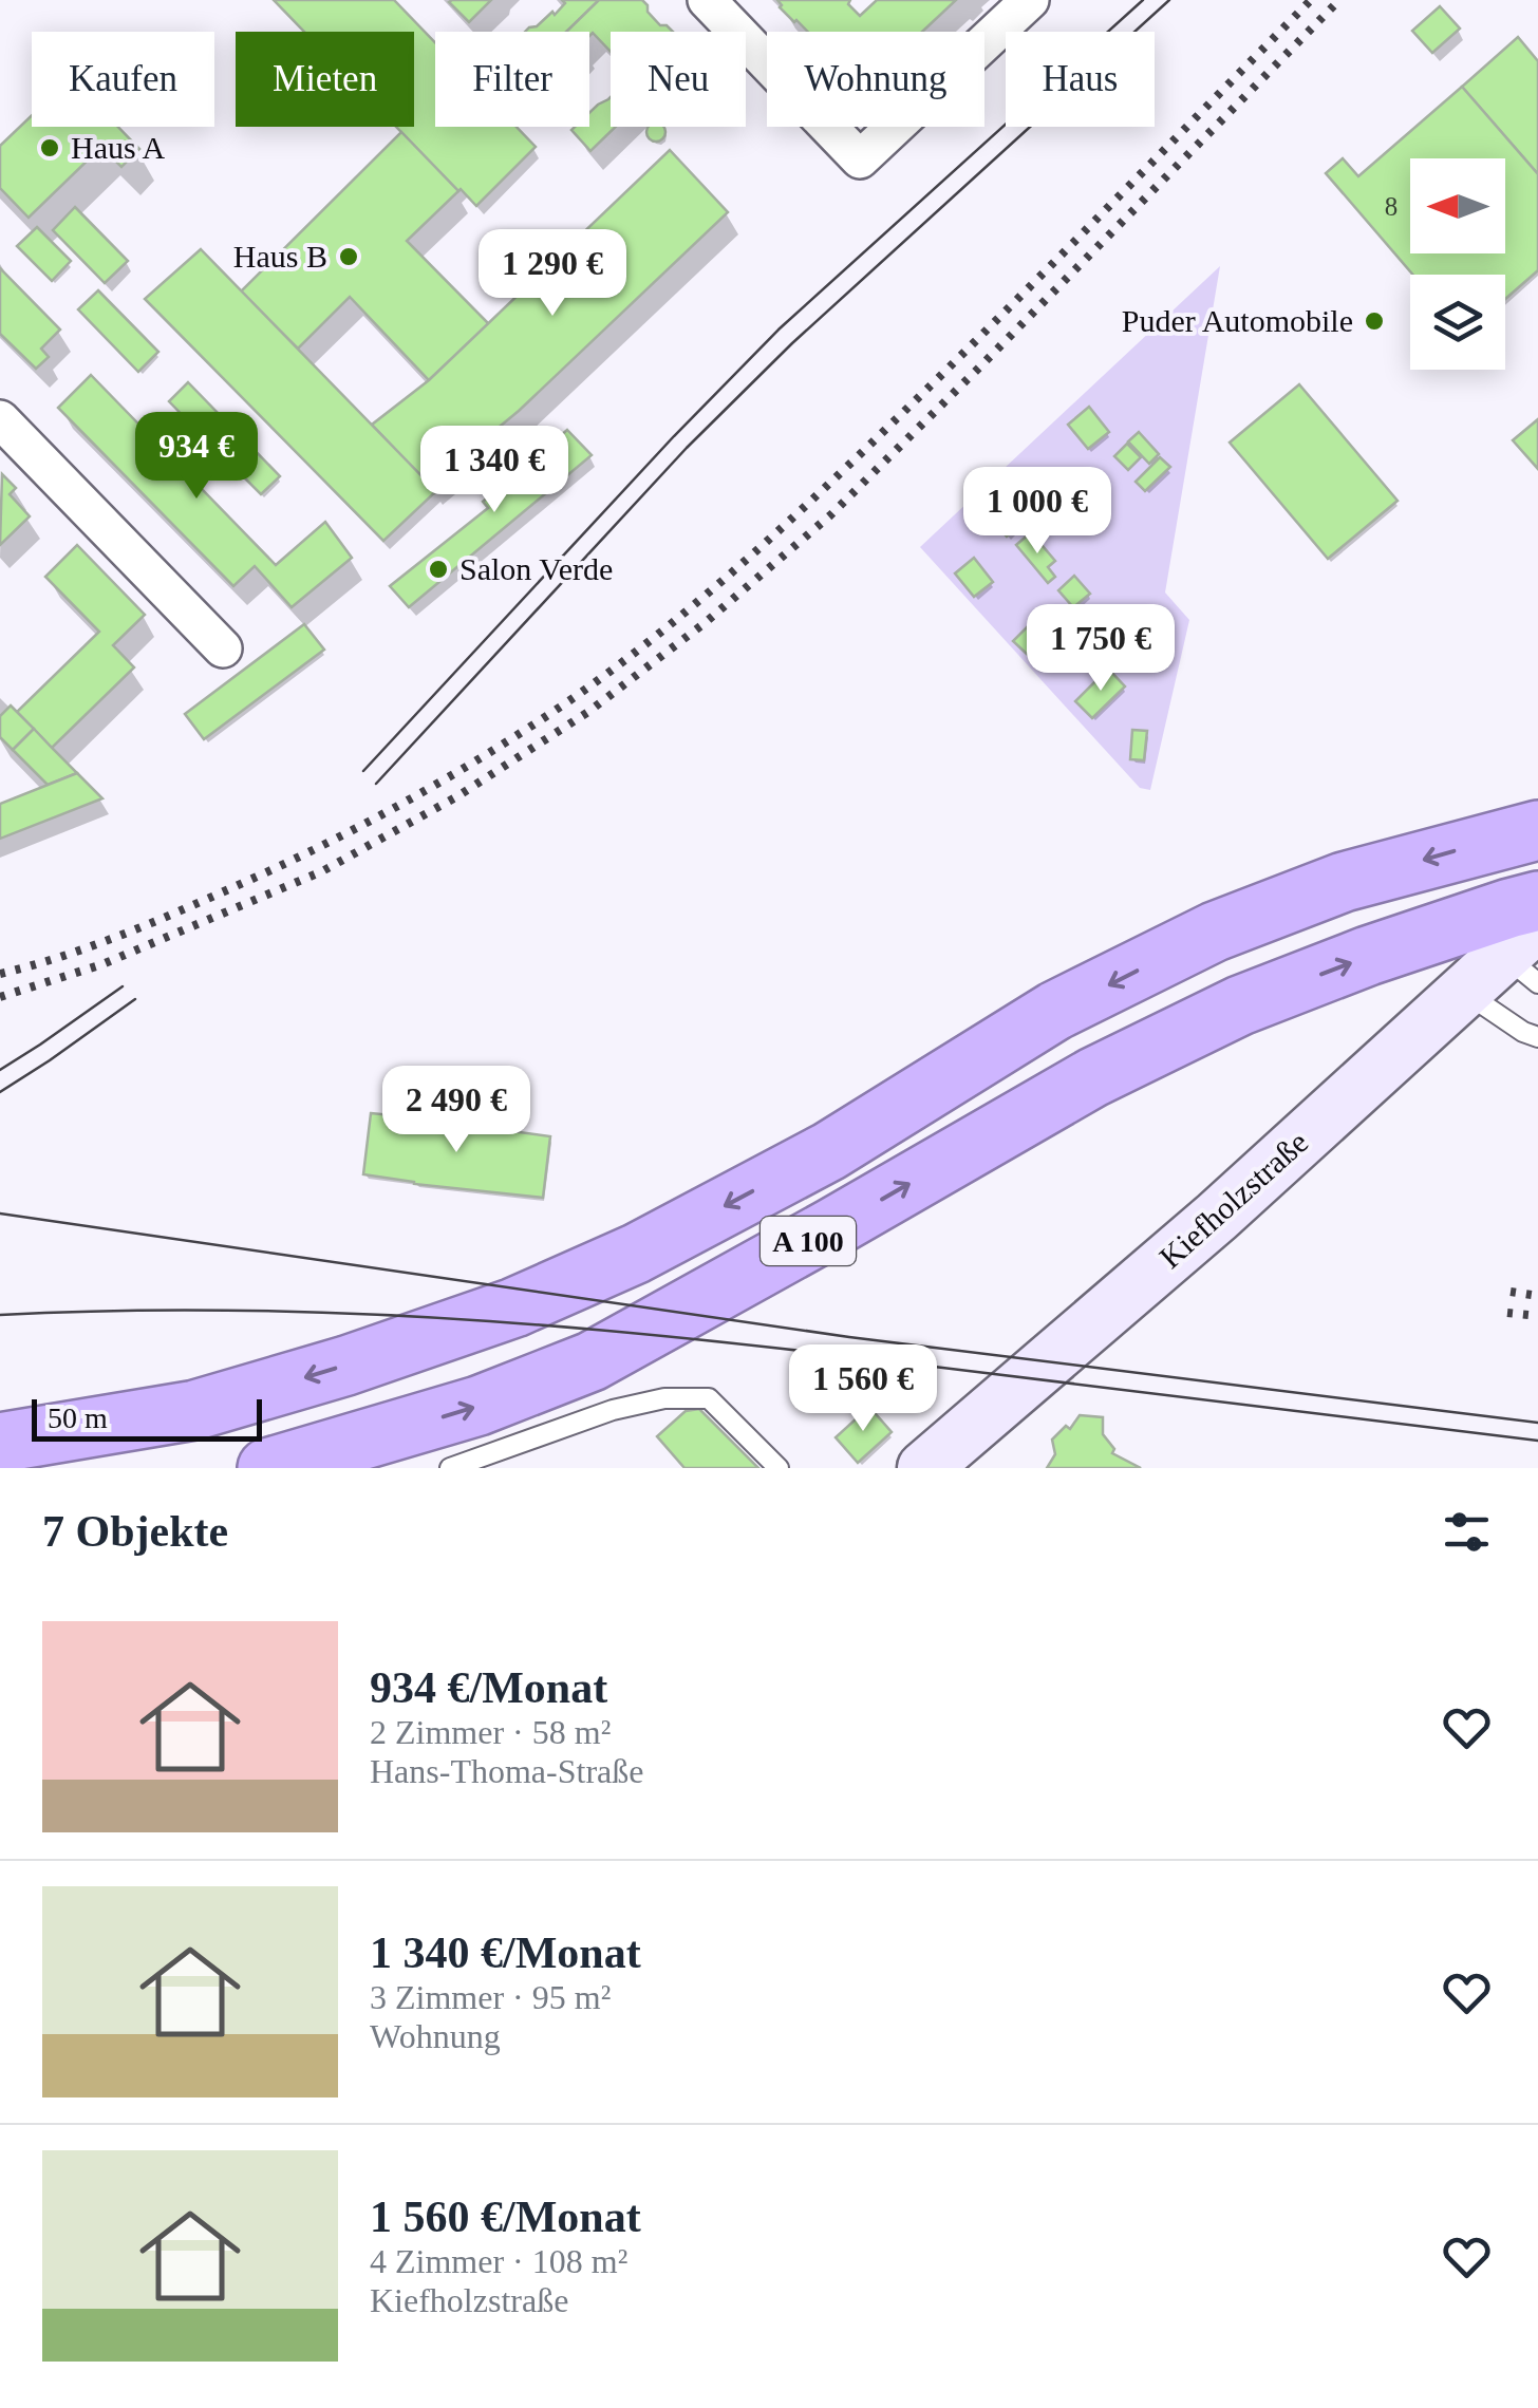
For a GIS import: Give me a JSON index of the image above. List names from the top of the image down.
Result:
{
  "streets": {
    "highway": ["A 100"],
    "street": ["Kiefholzstraße"]
  },
  "places": [
    "Haus A",
    "Haus B",
    "Puder Automobile",
    "Salon Verde"
  ],
  "house_numbers": ["8"],
  "scale_bar": "50 m",
  "north": "left",
  "page": {
    "chip": [
      "Kaufen",
      "Mieten",
      "Filter",
      "Neu",
      "Wohnung",
      "Haus"
    ],
    "price": [
      "1 290 €",
      "934 €",
      "1 340 €",
      "1 000 €",
      "1 750 €",
      "2 490 €",
      "1 560 €"
    ],
    "scale": "50 m",
    "heading": "7 Objekte",
    "list": [
      {
        "name": "934 €/Monat",
        "note": "2 Zimmer · 58 m² · Hans-Thoma-Straße"
      },
      {
        "name": "1 340 €/Monat",
        "note": "3 Zimmer · 95 m² · Wohnung"
      },
      {
        "name": "1 560 €/Monat",
        "note": "4 Zimmer · 108 m² · Kiefholzstraße"
      }
    ]
  }
}
